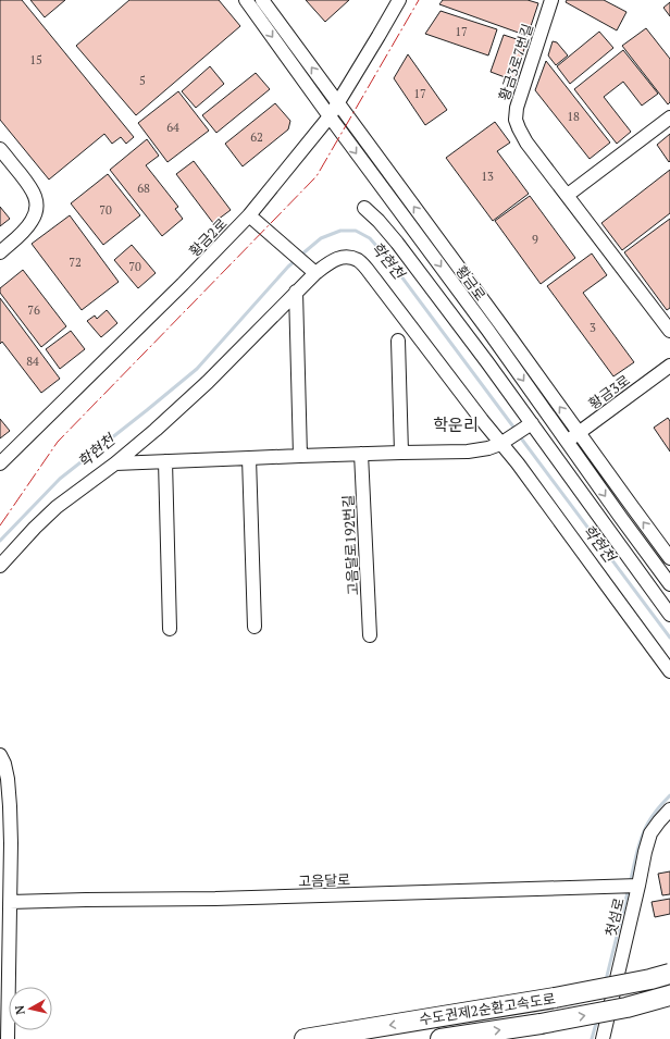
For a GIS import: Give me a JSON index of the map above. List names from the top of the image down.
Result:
{
  "streets": {
    "highway": ["수도권제2순환고속도로"],
    "street": [
      "황금3로7번길",
      "황금2로",
      "황금로",
      "황금3로",
      "고음달로192번길",
      "고음달로",
      "첫섬로"
    ]
  },
  "crossings": [
    ["황금2로", "황금로"],
    ["황금로", "황금3로"],
    ["고음달로", "첫섬로"]
  ],
  "districts": ["학운리"],
  "water": ["학현천"],
  "house_numbers": [
    "17",
    "15",
    "5",
    "17",
    "18",
    "64",
    "62",
    "13",
    "68",
    "70",
    "9",
    "72",
    "70",
    "76",
    "3",
    "84"
  ],
  "north": "left"
}
